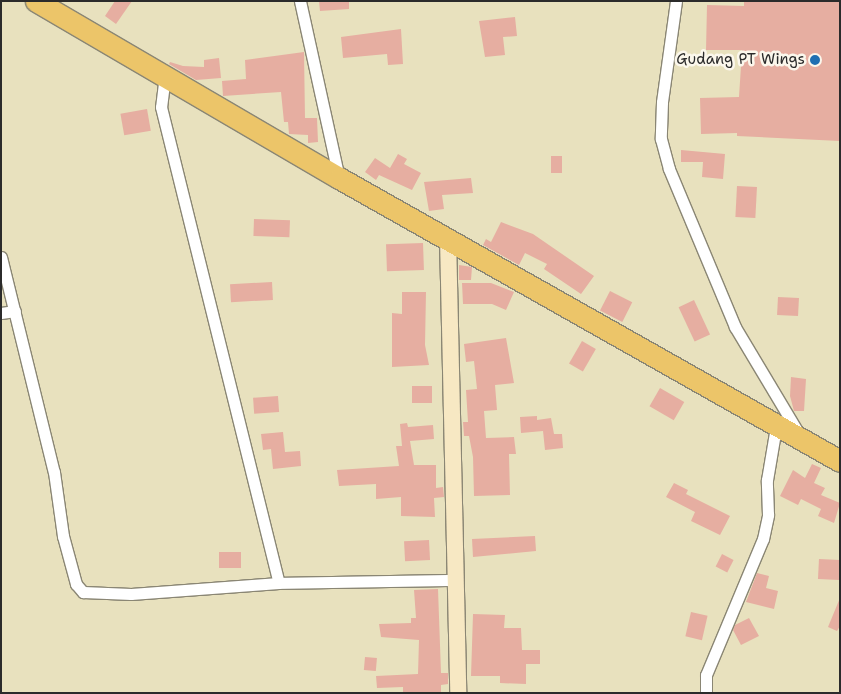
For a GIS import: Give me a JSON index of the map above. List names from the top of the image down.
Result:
{
  "places": ["Gudang PT Wings"]
}
